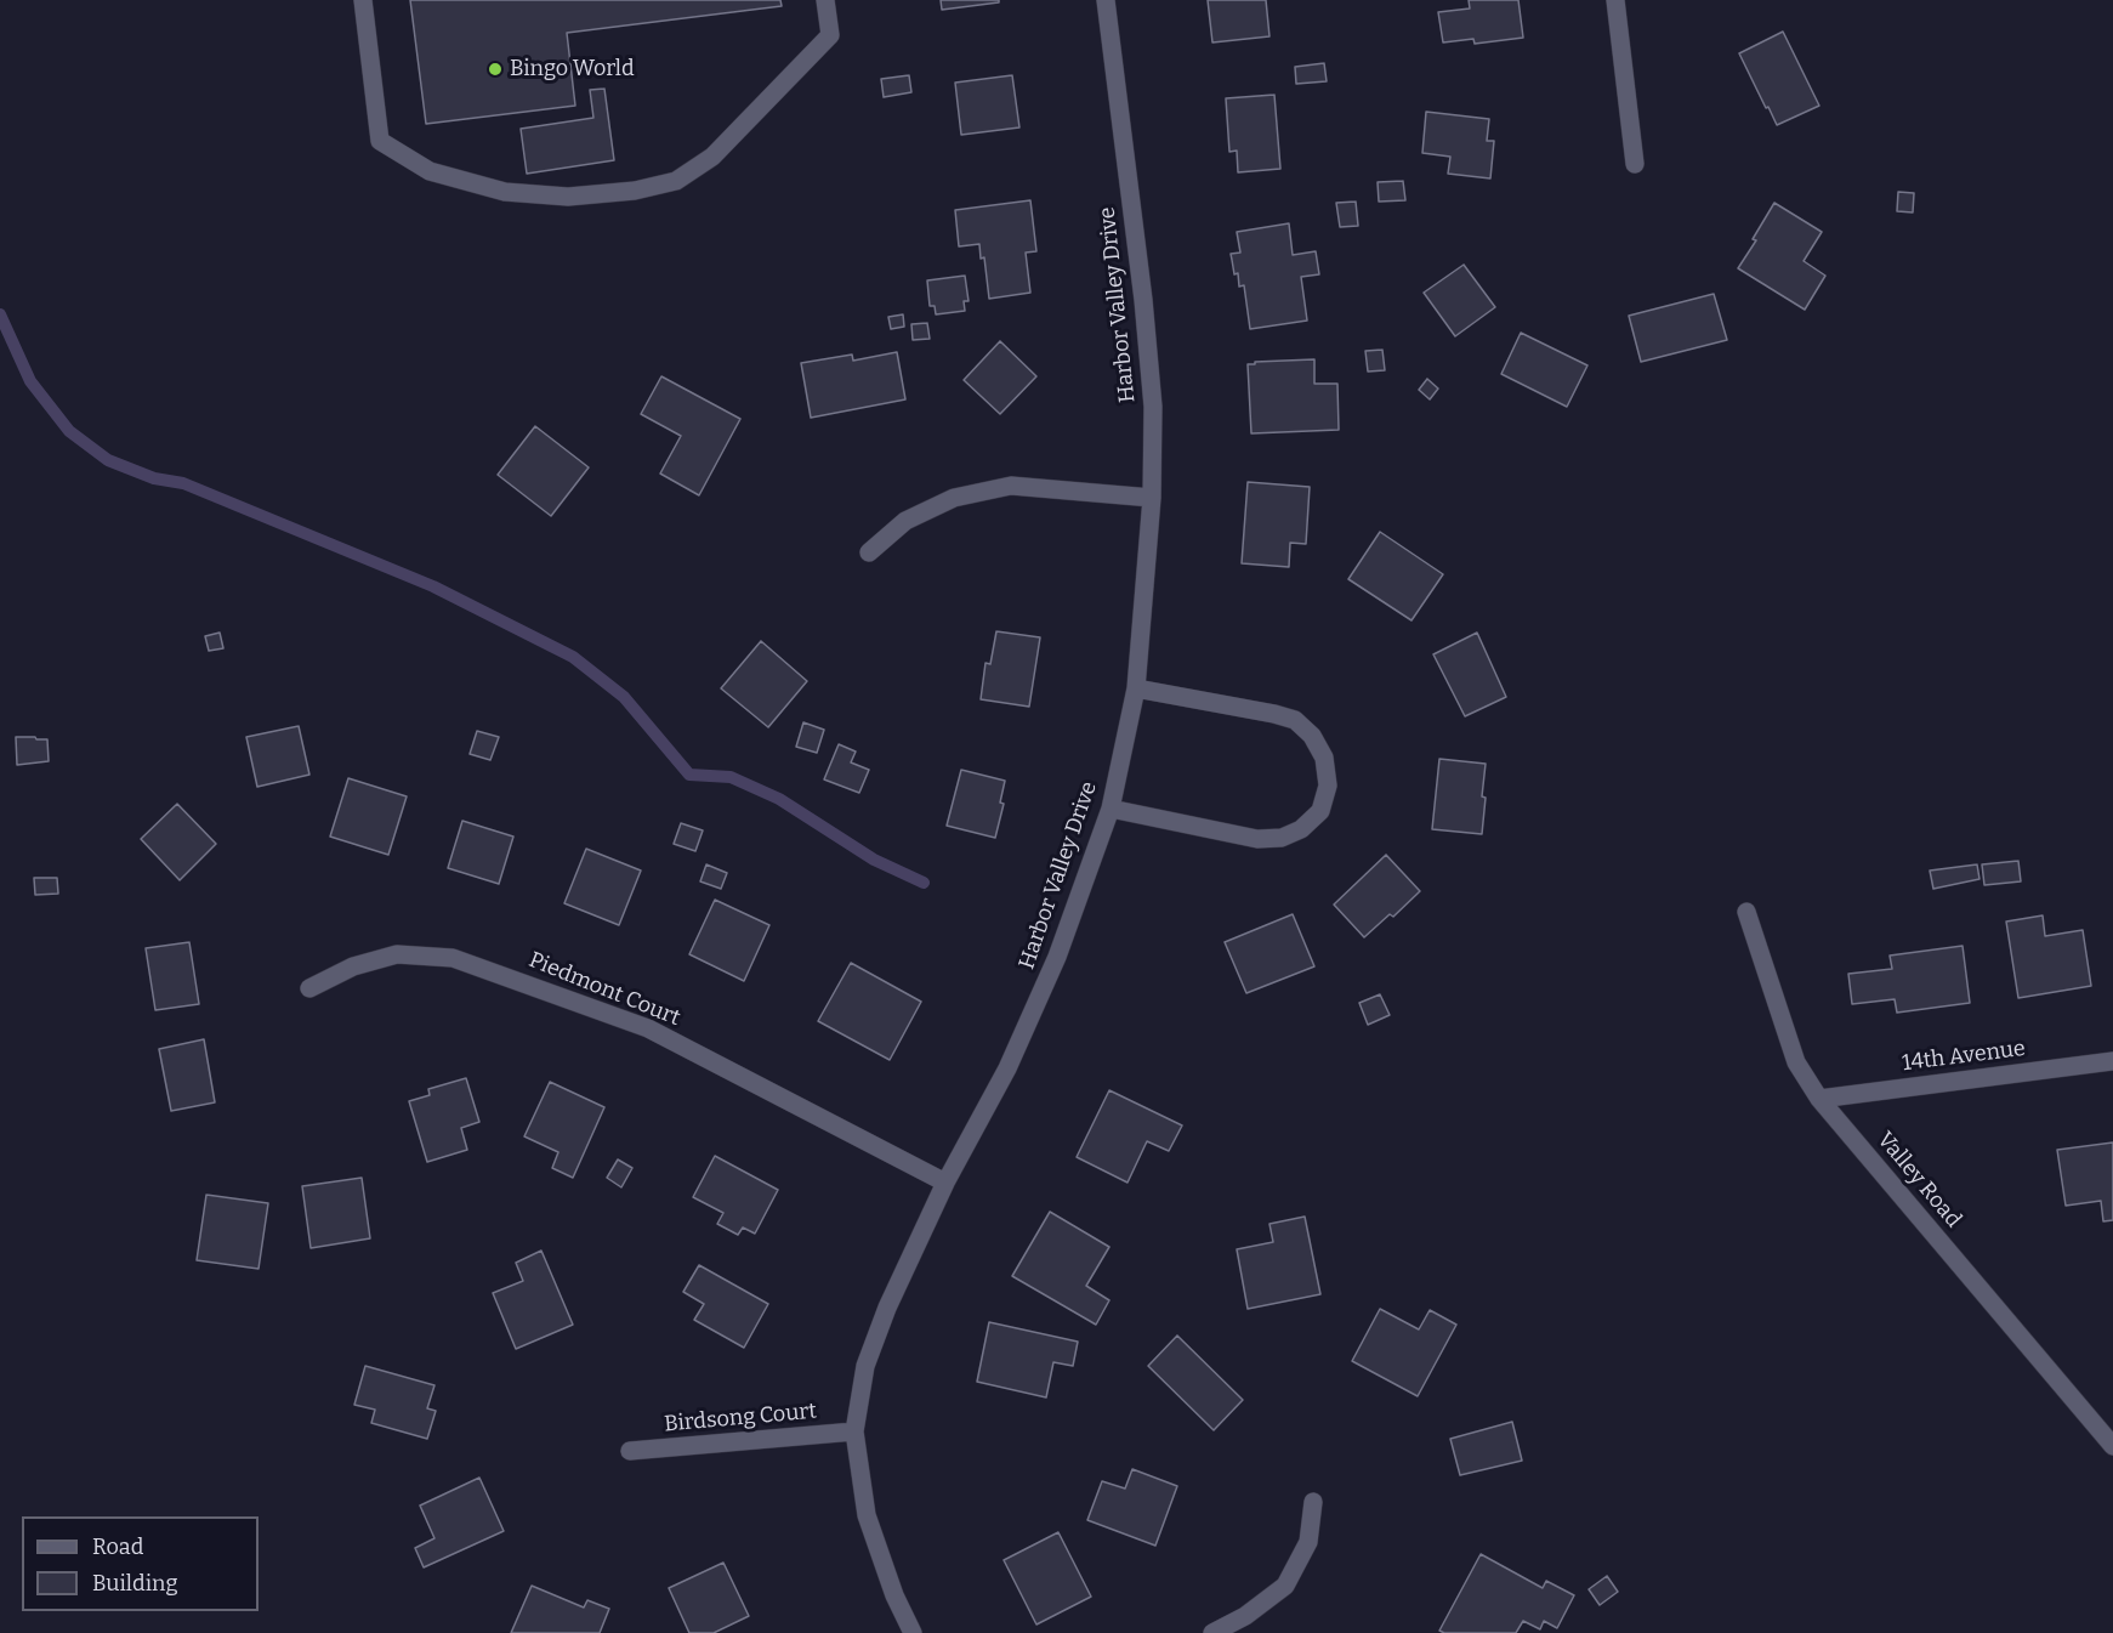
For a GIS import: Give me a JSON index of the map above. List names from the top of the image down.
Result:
{
  "streets": {
    "street": [
      "Harbor Valley Drive",
      "Piedmont Court",
      "14th Avenue",
      "Valley Road",
      "Birdsong Court"
    ]
  },
  "crossings": [
    ["Harbor Valley Drive", "Piedmont Court"],
    ["Harbor Valley Drive", "Birdsong Court"],
    ["14th Avenue", "Valley Road"]
  ],
  "places": ["Bingo World"],
  "legend": ["Road", "Building"]
}
